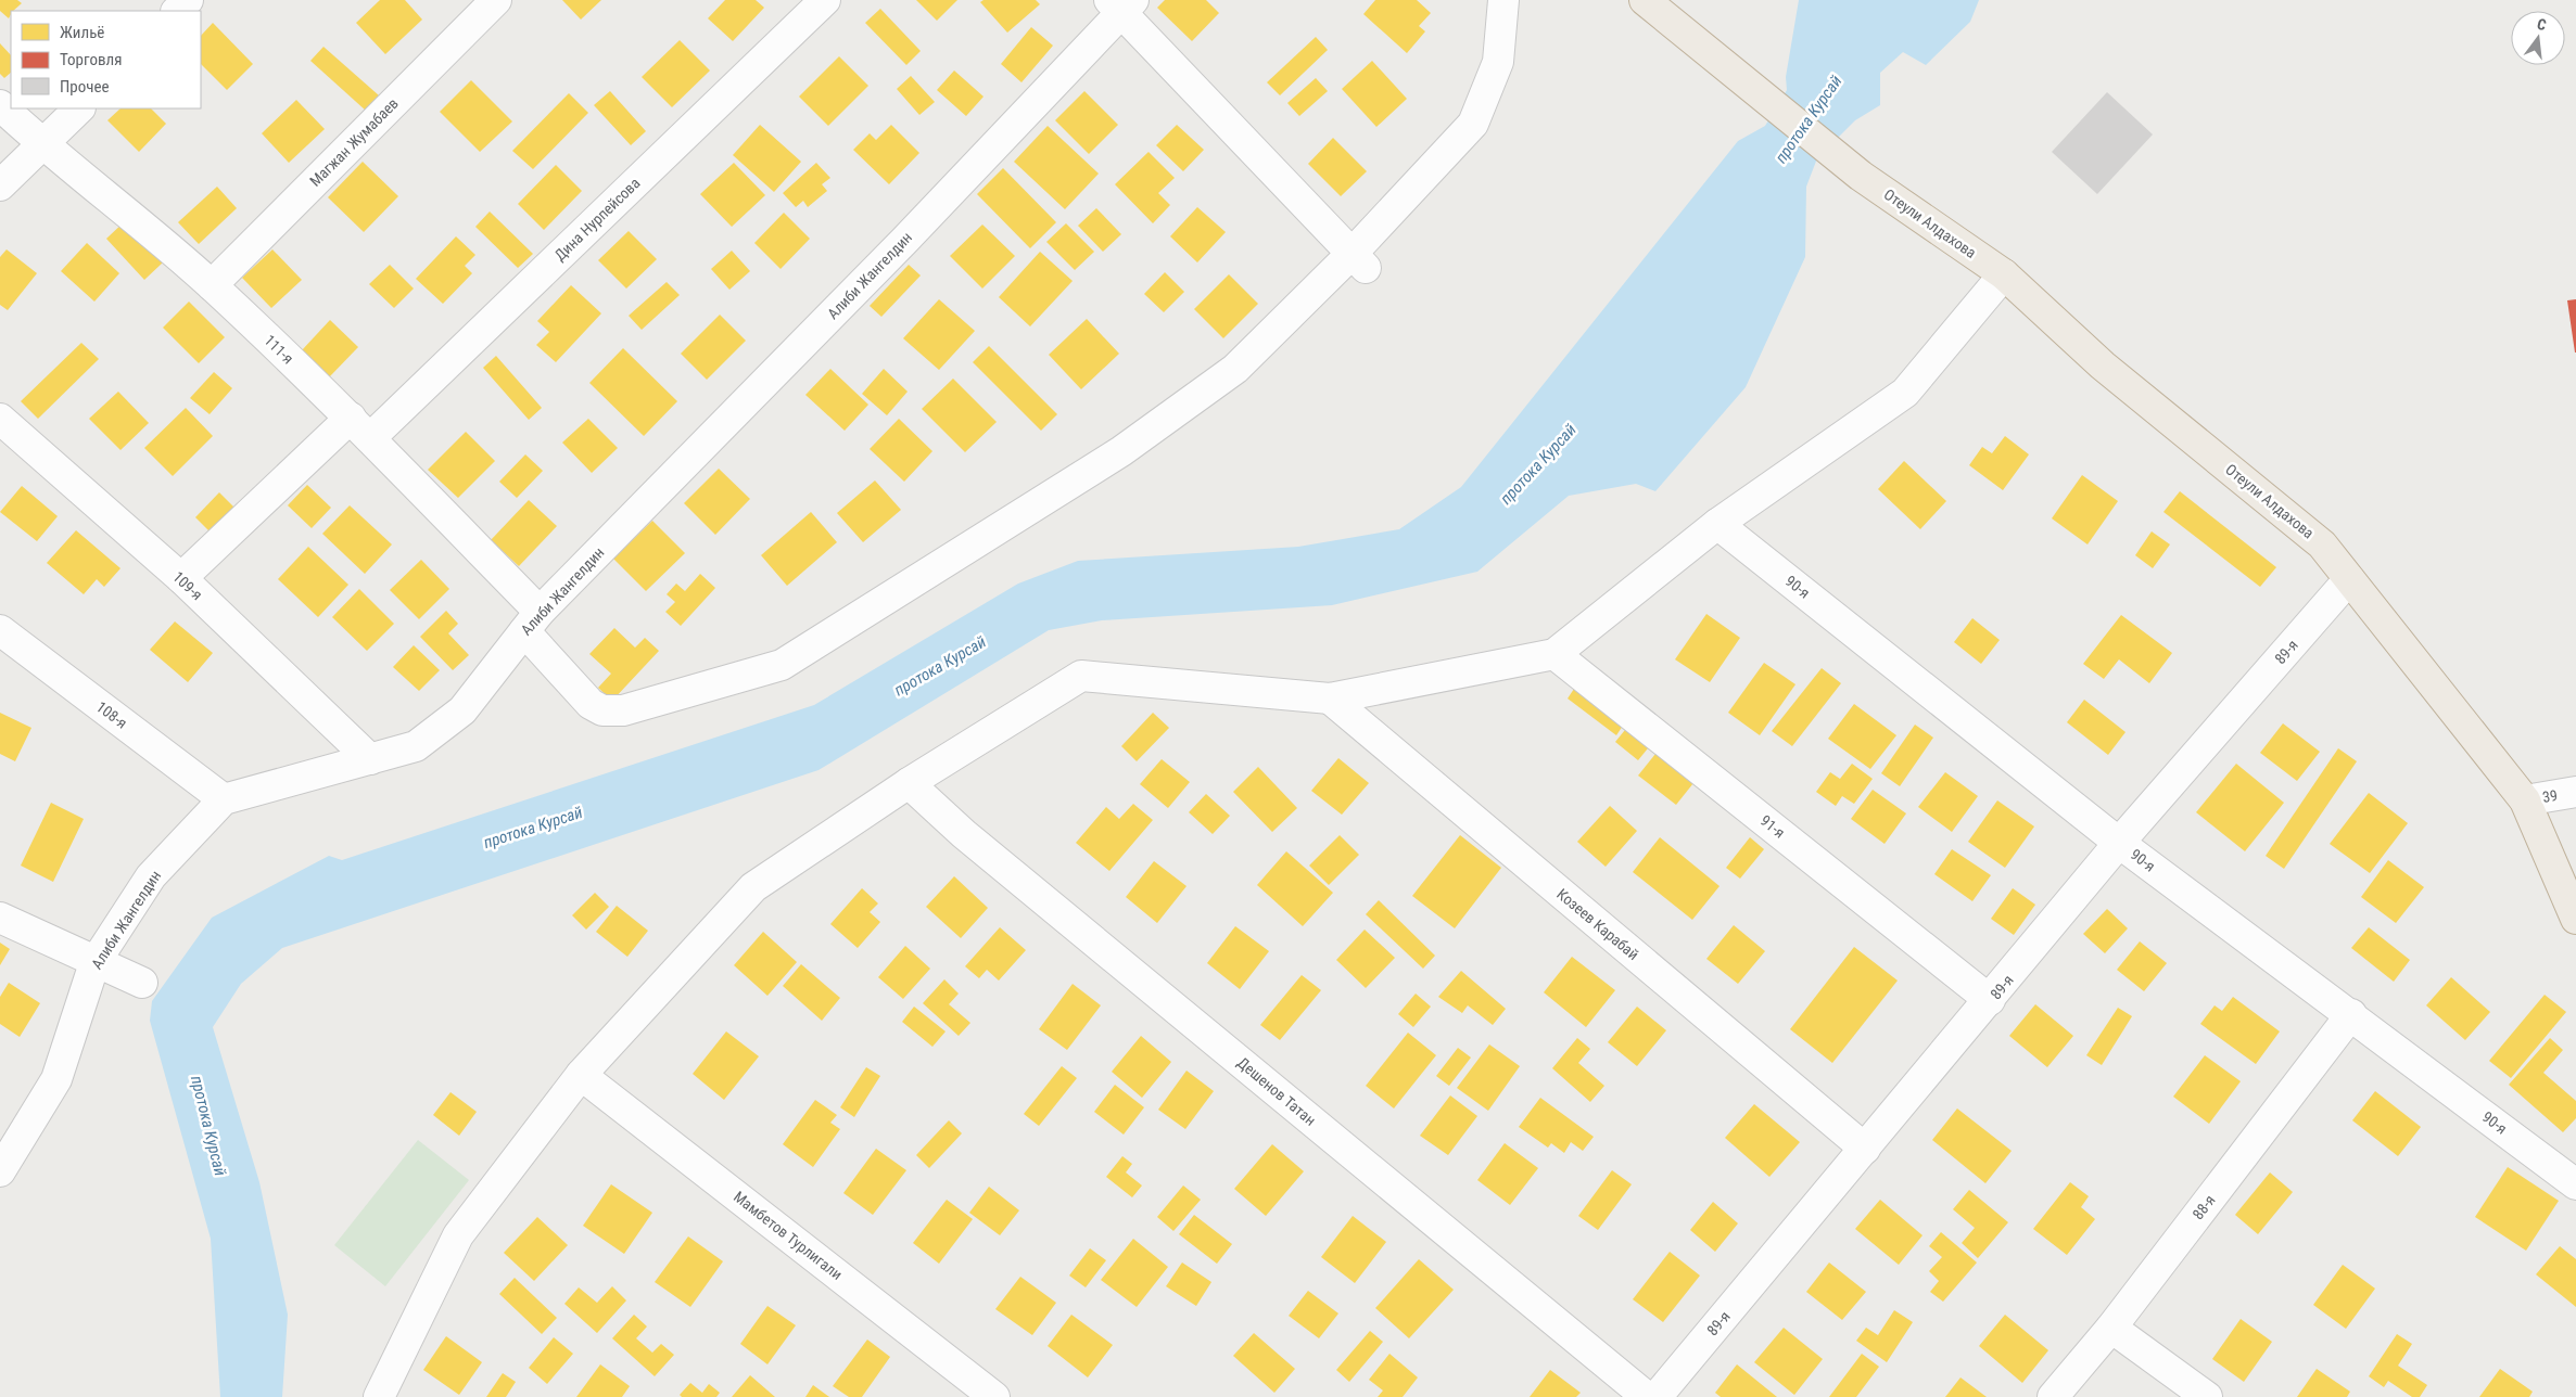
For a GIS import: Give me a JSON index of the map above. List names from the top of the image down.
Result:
{
  "streets": {
    "highway": ["Отеули Алдахова"],
    "street": [
      "Магжан Жумабаев",
      "Дина Нурпейсова",
      "Алиби Жангелдин",
      "111-я",
      "109-я",
      "90-я",
      "89-я",
      "108-я",
      "39",
      "91-я",
      "Козеев Карабай",
      "Дешенов Татан",
      "88-я",
      "Мамбетов Турлигали"
    ]
  },
  "crossings": [
    ["Магжан Жумабаев", "111-я"],
    ["Дина Нурпейсова", "111-я"],
    ["Дина Нурпейсова", "109-я"],
    ["Отеули Алдахова", "89-я"],
    ["Отеули Алдахова", "39"],
    ["Алиби Жангелдин", "111-я"],
    ["Алиби Жангелдин", "109-я"],
    ["Алиби Жангелдин", "108-я"],
    ["90-я", "89-я"],
    ["90-я", "88-я"],
    ["89-я", "91-я"],
    ["89-я", "Козеев Карабай"]
  ],
  "water": ["протока Курсай"],
  "legend": ["Жильё", "Торговля", "Прочее"],
  "north": "top"
}
